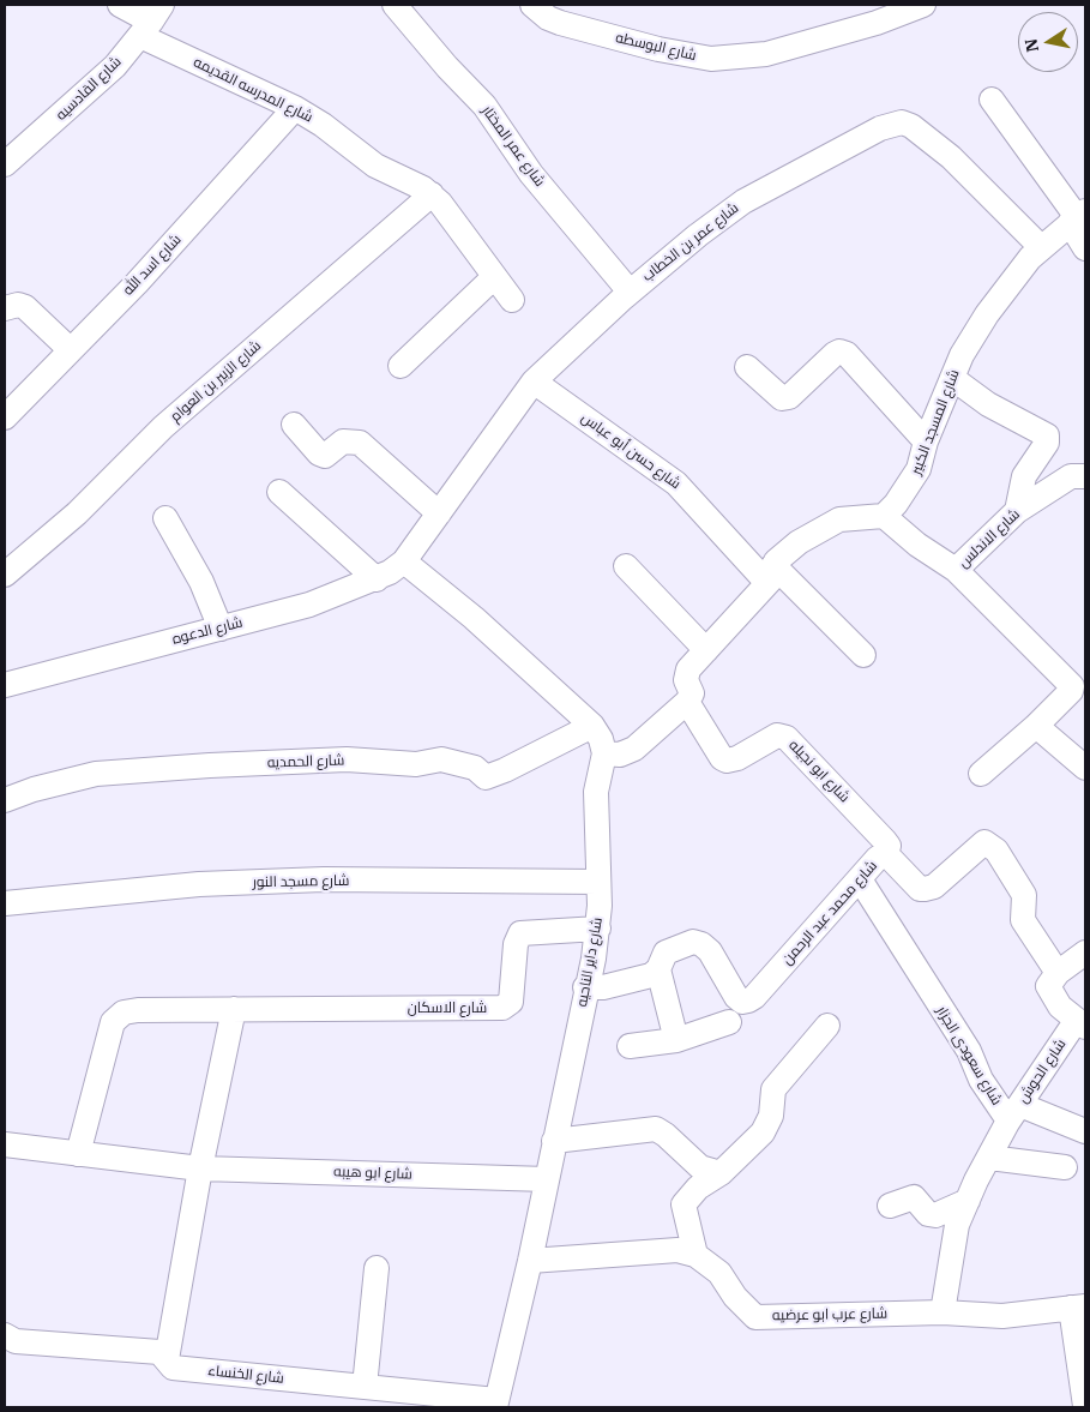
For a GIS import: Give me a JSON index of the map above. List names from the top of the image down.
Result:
{
  "streets": {
    "street": [
      "شارع البوسطه",
      "شارع القادسيه",
      "شارع المدرسه القديمه",
      "شارع عمر المختار",
      "شارع عمر بن الخطاب",
      "شارع اسد الله",
      "شارع الزبير بن العوام",
      "شارع المسجد الكبير",
      "شارع حسن أبو عباس",
      "شارع الاندلس",
      "شارع الدعوه",
      "شارع الحمديه",
      "شارع ابو نجيله",
      "شارع مسجد النور",
      "شارع محمد عبد الرحمن",
      "شارع داير الناحيه",
      "شارع الاسكان",
      "شارع سعودى الجزار",
      "شارع الحوش",
      "شارع ابو هيبه",
      "شارع عرب ابو عرضيه",
      "شارع الخنساء"
    ]
  },
  "crossings": [
    ["شارع القادسيه", "شارع المدرسه القديمه"],
    ["شارع المدرسه القديمه", "شارع اسد الله"],
    ["شارع المدرسه القديمه", "شارع الزبير بن العوام"],
    ["شارع عمر المختار", "شارع عمر بن الخطاب"],
    ["شارع عمر بن الخطاب", "شارع المسجد الكبير"],
    ["شارع عمر بن الخطاب", "شارع حسن أبو عباس"],
    ["شارع عمر بن الخطاب", "شارع الدعوه"],
    ["شارع ابو نجيله", "شارع محمد عبد الرحمن"],
    ["شارع مسجد النور", "شارع داير الناحيه"],
    ["شارع محمد عبد الرحمن", "شارع داير الناحيه"],
    ["شارع محمد عبد الرحمن", "شارع سعودى الجزار"],
    ["شارع داير الناحيه", "شارع الاسكان"],
    ["شارع داير الناحيه", "شارع ابو هيبه"],
    ["شارع داير الناحيه", "شارع عرب ابو عرضيه"],
    ["شارع داير الناحيه", "شارع الخنساء"],
    ["شارع سعودى الجزار", "شارع الحوش"],
    ["شارع سعودى الجزار", "شارع عرب ابو عرضيه"]
  ],
  "north": "left"
}
